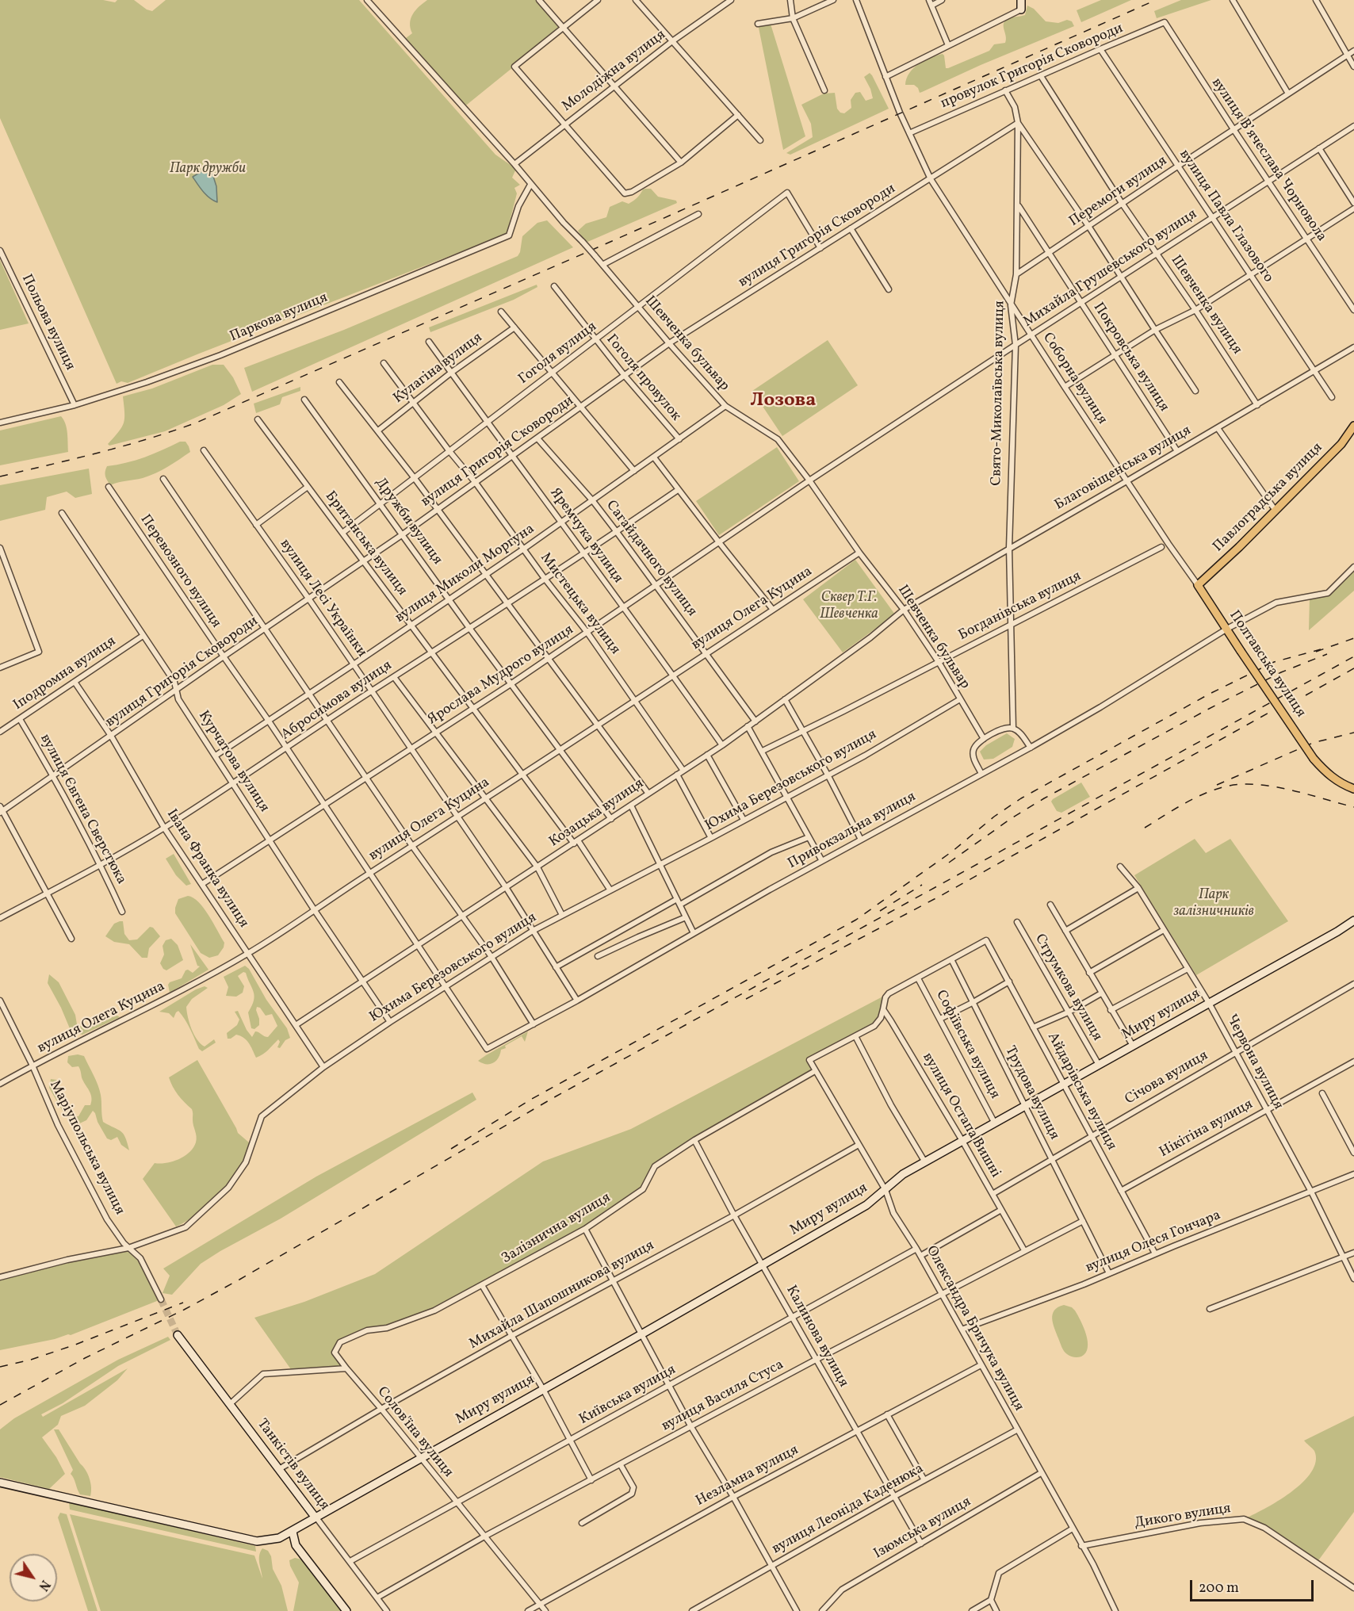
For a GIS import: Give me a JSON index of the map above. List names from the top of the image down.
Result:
{
  "streets": {
    "main road": [
      "Павлоградська вулиця",
      "Полтавська вулиця",
      "Миру вулиця",
      "Танкістів вулиця"
    ],
    "street": [
      "провулок Григорія Сковороди",
      "Молодіжна вулиця",
      "вулиця В’ячеслава Чорновола",
      "Перемоги вулиця",
      "вулиця Павла Глазового",
      "вулиця Григорія Сковороди",
      "Михайла Грушевського вулиця",
      "Шевченка вулиця",
      "Паркова вулиця",
      "Польова вулиця",
      "Шевченка бульвар",
      "Гоголя вулиця",
      "Покровська вулиця",
      "Кулагіна вулиця",
      "Гоголя провулок",
      "Соборна вулиця",
      "Свято-Миколаївська вулиця",
      "Благовіщенська вулиця",
      "Дружби вулиця",
      "Яремчука вулиця",
      "Британська вулиця",
      "Сагайдачного вулиця",
      "Перевозного вулиця",
      "вулиця Миколи Моргуна",
      "вулиця Лесі Українки",
      "Мистецька вулиця",
      "Богданівська вулиця",
      "вулиця Олега Куцина",
      "Іподромна вулиця",
      "Ярослава Мудрого вулиця",
      "Абросимова вулиця",
      "Курчатова вулиця",
      "Юхима Березовського вулиця",
      "вулиця Євгена Сверстюка",
      "Козацька вулиця",
      "Привокзальна вулиця",
      "Івана Франка вулиця",
      "Струмкова вулиця",
      "Софіївська вулиця",
      "Червона вулиця",
      "Січова вулиця",
      "Айдарівська вулиця",
      "Трудова вулиця",
      "вулиця Остапа Вишні",
      "Нікітіна вулиця",
      "Маріупольська вулиця",
      "Залізнична вулиця",
      "вулиця Олеся Гончара",
      "Михайла Шапошникова вулиця",
      "Олександра Бричука вулиця",
      "Калинова вулиця",
      "Київська вулиця",
      "вулиця Василя Стуса",
      "Солов'їна вулиця",
      "Незламна вулиця",
      "вулиця Леоніда Каденюка",
      "Дикого вулиця",
      "Ізюмська вулиця"
    ]
  },
  "crossings": [
    ["провулок Григорія Сковороди", "вулиця В’ячеслава Чорновола"],
    ["провулок Григорія Сковороди", "вулиця Павла Глазового"],
    ["провулок Григорія Сковороди", "Шевченка вулиця"],
    ["провулок Григорія Сковороди", "Соборна вулиця"],
    ["провулок Григорія Сковороди", "Свято-Миколаївська вулиця"],
    ["Молодіжна вулиця", "Шевченка бульвар"],
    ["вулиця В’ячеслава Чорновола", "Перемоги вулиця"],
    ["вулиця В’ячеслава Чорновола", "Михайла Грушевського вулиця"],
    ["Перемоги вулиця", "вулиця Павла Глазового"],
    ["Перемоги вулиця", "Шевченка вулиця"],
    ["Перемоги вулиця", "Покровська вулиця"],
    ["Перемоги вулиця", "Свято-Миколаївська вулиця"],
    ["вулиця Павла Глазового", "Михайла Грушевського вулиця"],
    ["вулиця Павла Глазового", "Благовіщенська вулиця"],
    ["вулиця Григорія Сковороди", "Шевченка бульвар"],
    ["вулиця Григорія Сковороди", "Гоголя вулиця"],
    ["вулиця Григорія Сковороди", "Гоголя провулок"],
    ["вулиця Григорія Сковороди", "Соборна вулиця"],
    ["вулиця Григорія Сковороди", "Свято-Миколаївська вулиця"],
    ["вулиця Григорія Сковороди", "Дружби вулиця"],
    ["вулиця Григорія Сковороди", "Яремчука вулиця"],
    ["вулиця Григорія Сковороди", "Британська вулиця"],
    ["вулиця Григорія Сковороди", "Сагайдачного вулиця"],
    ["вулиця Григорія Сковороди", "Перевозного вулиця"],
    ["вулиця Григорія Сковороди", "вулиця Лесі Українки"],
    ["вулиця Григорія Сковороди", "Мистецька вулиця"],
    ["вулиця Григорія Сковороди", "Курчатова вулиця"],
    ["вулиця Григорія Сковороди", "вулиця Євгена Сверстюка"],
    ["вулиця Григорія Сковороди", "Івана Франка вулиця"],
    ["Михайла Грушевського вулиця", "Шевченка вулиця"],
    ["Михайла Грушевського вулиця", "Шевченка бульвар"],
    ["Михайла Грушевського вулиця", "Покровська вулиця"],
    ["Михайла Грушевського вулиця", "Соборна вулиця"],
    ["Михайла Грушевського вулиця", "Свято-Миколаївська вулиця"],
    ["Михайла Грушевського вулиця", "Ярослава Мудрого вулиця"],
    ["Шевченка вулиця", "Благовіщенська вулиця"],
    ["Паркова вулиця", "Польова вулиця"],
    ["Паркова вулиця", "Шевченка бульвар"],
    ["Шевченка бульвар", "Гоголя вулиця"],
    ["Шевченка бульвар", "Благовіщенська вулиця"],
    ["Шевченка бульвар", "вулиця Миколи Моргуна"],
    ["Шевченка бульвар", "Богданівська вулиця"],
    ["Шевченка бульвар", "вулиця Олега Куцина"],
    ["Шевченка бульвар", "Ярослава Мудрого вулиця"],
    ["Шевченка бульвар", "Юхима Березовського вулиця"],
    ["Шевченка бульвар", "Козацька вулиця"],
    ["Гоголя вулиця", "Гоголя провулок"],
    ["Гоголя вулиця", "Дружби вулиця"],
    ["Гоголя вулиця", "Яремчука вулиця"],
    ["Гоголя вулиця", "Британська вулиця"],
    ["Гоголя вулиця", "Мистецька вулиця"],
    ["Покровська вулиця", "Свято-Миколаївська вулиця"],
    ["Покровська вулиця", "Благовіщенська вулиця"],
    ["Кулагіна вулиця", "Яремчука вулиця"],
    ["Кулагіна вулиця", "Мистецька вулиця"],
    ["Гоголя провулок", "вулиця Миколи Моргуна"],
    ["Соборна вулиця", "Свято-Миколаївська вулиця"],
    ["Соборна вулиця", "Благовіщенська вулиця"],
    ["Соборна вулиця", "Павлоградська вулиця"],
    ["Соборна вулиця", "Полтавська вулиця"],
    ["Свято-Миколаївська вулиця", "Благовіщенська вулиця"],
    ["Свято-Миколаївська вулиця", "Богданівська вулиця"],
    ["Благовіщенська вулиця", "Козацька вулиця"],
    ["Павлоградська вулиця", "Полтавська вулиця"],
    ["Дружби вулиця", "вулиця Миколи Моргуна"],
    ["Дружби вулиця", "вулиця Олега Куцина"],
    ["Дружби вулиця", "Ярослава Мудрого вулиця"],
    ["Дружби вулиця", "Абросимова вулиця"],
    ["Дружби вулиця", "Козацька вулиця"],
    ["Яремчука вулиця", "вулиця Миколи Моргуна"],
    ["Яремчука вулиця", "вулиця Олега Куцина"],
    ["Яремчука вулиця", "Ярослава Мудрого вулиця"],
    ["Яремчука вулиця", "Абросимова вулиця"],
    ["Яремчука вулиця", "Козацька вулиця"],
    ["Британська вулиця", "вулиця Миколи Моргуна"],
    ["Британська вулиця", "вулиця Олега Куцина"],
    ["Британська вулиця", "Ярослава Мудрого вулиця"],
    ["Британська вулиця", "Абросимова вулиця"],
    ["Британська вулиця", "Юхима Березовського вулиця"],
    ["Британська вулиця", "Козацька вулиця"],
    ["Сагайдачного вулиця", "вулиця Миколи Моргуна"],
    ["Сагайдачного вулиця", "вулиця Олега Куцина"],
    ["Сагайдачного вулиця", "Ярослава Мудрого вулиця"],
    ["Сагайдачного вулиця", "Абросимова вулиця"],
    ["Сагайдачного вулиця", "Козацька вулиця"],
    ["Перевозного вулиця", "вулиця Миколи Моргуна"],
    ["Перевозного вулиця", "вулиця Олега Куцина"],
    ["Перевозного вулиця", "Ярослава Мудрого вулиця"],
    ["Перевозного вулиця", "Абросимова вулиця"],
    ["Перевозного вулиця", "Юхима Березовського вулиця"],
    ["Перевозного вулиця", "Козацька вулиця"],
    ["Перевозного вулиця", "Привокзальна вулиця"],
    ["вулиця Миколи Моргуна", "вулиця Лесі Українки"],
    ["вулиця Миколи Моргуна", "Мистецька вулиця"],
    ["вулиця Миколи Моргуна", "Курчатова вулиця"],
    ["вулиця Лесі Українки", "вулиця Олега Куцина"],
    ["вулиця Лесі Українки", "Ярослава Мудрого вулиця"],
    ["вулиця Лесі Українки", "Абросимова вулиця"],
    ["вулиця Лесі Українки", "Юхима Березовського вулиця"],
    ["вулиця Лесі Українки", "Козацька вулиця"],
    ["вулиця Лесі Українки", "Привокзальна вулиця"],
    ["Мистецька вулиця", "вулиця Олега Куцина"],
    ["Мистецька вулиця", "Ярослава Мудрого вулиця"],
    ["Мистецька вулиця", "Абросимова вулиця"],
    ["Мистецька вулиця", "Козацька вулиця"],
    ["вулиця Олега Куцина", "Курчатова вулиця"],
    ["вулиця Олега Куцина", "Івана Франка вулиця"],
    ["вулиця Олега Куцина", "Маріупольська вулиця"],
    ["Полтавська вулиця", "Привокзальна вулиця"],
    ["Іподромна вулиця", "Курчатова вулиця"],
    ["Іподромна вулиця", "вулиця Євгена Сверстюка"],
    ["Іподромна вулиця", "Івана Франка вулиця"],
    ["Ярослава Мудрого вулиця", "Курчатова вулиця"],
    ["Ярослава Мудрого вулиця", "Івана Франка вулиця"],
    ["Абросимова вулиця", "Курчатова вулиця"],
    ["Абросимова вулиця", "вулиця Євгена Сверстюка"],
    ["Абросимова вулиця", "Івана Франка вулиця"],
    ["Курчатова вулиця", "Юхима Березовського вулиця"],
    ["Курчатова вулиця", "Козацька вулиця"],
    ["Юхима Березовського вулиця", "Івана Франка вулиця"],
    ["Юхима Березовського вулиця", "Маріупольська вулиця"],
    ["Козацька вулиця", "Івана Франка вулиця"],
    ["Струмкова вулиця", "Миру вулиця"],
    ["Миру вулиця", "Софіївська вулиця"],
    ["Миру вулиця", "Червона вулиця"],
    ["Миру вулиця", "Айдарівська вулиця"],
    ["Миру вулиця", "Трудова вулиця"],
    ["Миру вулиця", "вулиця Остапа Вишні"],
    ["Миру вулиця", "Олександра Бричука вулиця"],
    ["Миру вулиця", "Калинова вулиця"],
    ["Миру вулиця", "Солов'їна вулиця"],
    ["Миру вулиця", "Танкістів вулиця"],
    ["Червона вулиця", "Січова вулиця"],
    ["Червона вулиця", "Нікітіна вулиця"],
    ["Червона вулиця", "вулиця Олеся Гончара"],
    ["Січова вулиця", "Айдарівська вулиця"],
    ["Січова вулиця", "Трудова вулиця"],
    ["Січова вулиця", "вулиця Остапа Вишні"],
    ["Айдарівська вулиця", "Трудова вулиця"],
    ["Айдарівська вулиця", "Нікітіна вулиця"],
    ["Айдарівська вулиця", "вулиця Олеся Гончара"],
    ["Трудова вулиця", "вулиця Олеся Гончара"],
    ["Трудова вулиця", "вулиця Василя Стуса"],
    ["вулиця Остапа Вишні", "вулиця Василя Стуса"],
    ["Залізнична вулиця", "Олександра Бричука вулиця"],
    ["Залізнична вулиця", "Калинова вулиця"],
    ["Залізнична вулиця", "Солов'їна вулиця"],
    ["вулиця Олеся Гончара", "Олександра Бричука вулиця"],
    ["Михайла Шапошникова вулиця", "Олександра Бричука вулиця"],
    ["Михайла Шапошникова вулиця", "Калинова вулиця"],
    ["Михайла Шапошникова вулиця", "Солов'їна вулиця"],
    ["Михайла Шапошникова вулиця", "Танкістів вулиця"],
    ["Олександра Бричука вулиця", "Київська вулиця"],
    ["Олександра Бричука вулиця", "вулиця Василя Стуса"],
    ["Олександра Бричука вулиця", "Незламна вулиця"],
    ["Олександра Бричука вулиця", "вулиця Леоніда Каденюка"],
    ["Олександра Бричука вулиця", "Дикого вулиця"],
    ["Олександра Бричука вулиця", "Ізюмська вулиця"],
    ["Калинова вулиця", "Київська вулиця"],
    ["Калинова вулиця", "вулиця Василя Стуса"],
    ["Калинова вулиця", "Незламна вулиця"],
    ["Калинова вулиця", "вулиця Леоніда Каденюка"],
    ["Калинова вулиця", "Ізюмська вулиця"],
    ["Київська вулиця", "Солов'їна вулиця"],
    ["Київська вулиця", "Танкістів вулиця"],
    ["вулиця Василя Стуса", "Солов'їна вулиця"],
    ["вулиця Василя Стуса", "Танкістів вулиця"],
    ["Солов'їна вулиця", "Незламна вулиця"]
  ],
  "districts": ["Лозова"],
  "parks": ["Парк дружби", "Сквер Т.Г. Шевченка", "Парк залізничників"],
  "scale_bar": "200 m",
  "north": "bottom right"
}
